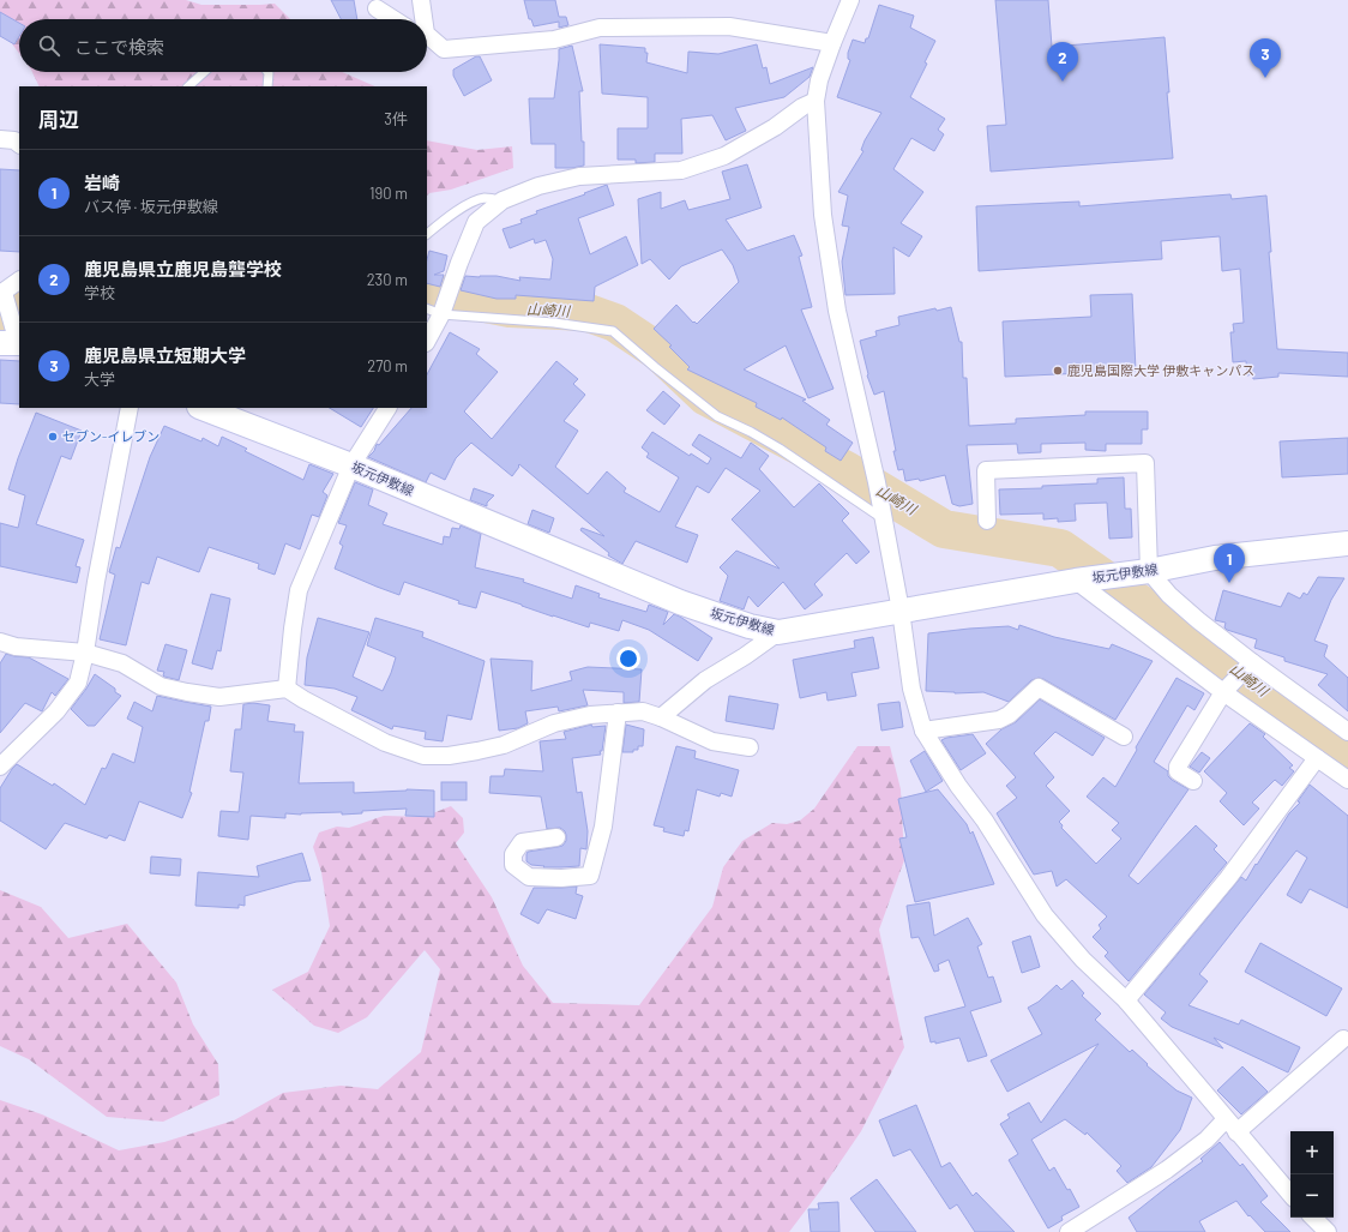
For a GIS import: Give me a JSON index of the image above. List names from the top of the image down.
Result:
{
  "streets": {
    "main road": ["坂元伊敷線"]
  },
  "water": ["山崎川"],
  "places": ["鹿児島国際大学 伊敷キャンパス", "セブン-イレブン"],
  "page": {
    "search": "ここで検索",
    "pins": ["3", "2", "1"],
    "heading": ["周辺", "3件"],
    "list": [
      {
        "mark": "1",
        "name": "岩崎",
        "note": "バス停 · 坂元伊敷線",
        "value": "190 m"
      },
      {
        "mark": "2",
        "name": "鹿児島県立鹿児島聾学校",
        "note": "学校",
        "value": "230 m"
      },
      {
        "mark": "3",
        "name": "鹿児島県立短期大学",
        "note": "大学",
        "value": "270 m"
      }
    ],
    "map_buttons": ["+", "−"]
  }
}
